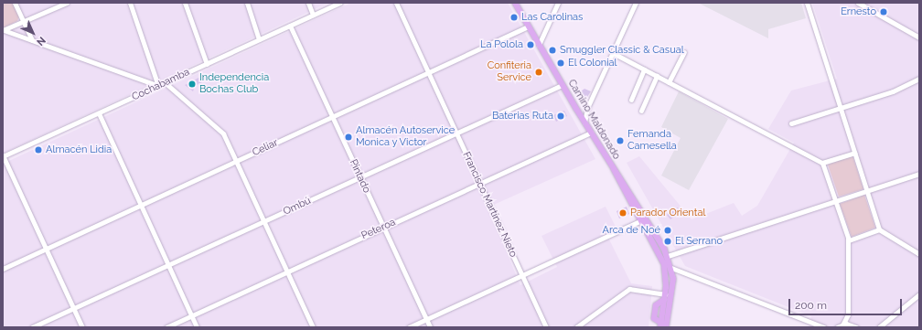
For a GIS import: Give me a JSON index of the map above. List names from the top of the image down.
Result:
{
  "streets": {
    "main road": ["Camino Maldonado"],
    "street": [
      "Cochabamba",
      "Celiar",
      "Pintado",
      "Francisco Martínez Nieto",
      "Ombú",
      "Peteroa"
    ]
  },
  "crossings": [
    ["Cochabamba", "Pintado"],
    ["Camino Maldonado", "Celiar"],
    ["Camino Maldonado", "Ombú"],
    ["Camino Maldonado", "Peteroa"],
    ["Celiar", "Pintado"],
    ["Celiar", "Francisco Martínez Nieto"],
    ["Pintado", "Ombú"],
    ["Pintado", "Peteroa"],
    ["Francisco Martínez Nieto", "Ombú"],
    ["Francisco Martínez Nieto", "Peteroa"]
  ],
  "places": [
    "Ernesto",
    "Las Carolinas",
    "La Polola",
    "Smuggler Classic & Casual",
    "El Colonial",
    "Confiteria Service",
    "Independencia Bochas Club",
    "Baterias Ruta",
    "Almacén Autoservice Monica y Victor",
    "Femanda Camesella",
    "Almacén Lidia",
    "Parador Oriental",
    "Arca de Noé",
    "El Serrano"
  ],
  "scale_bar": "200 m",
  "north": "bottom right"
}
